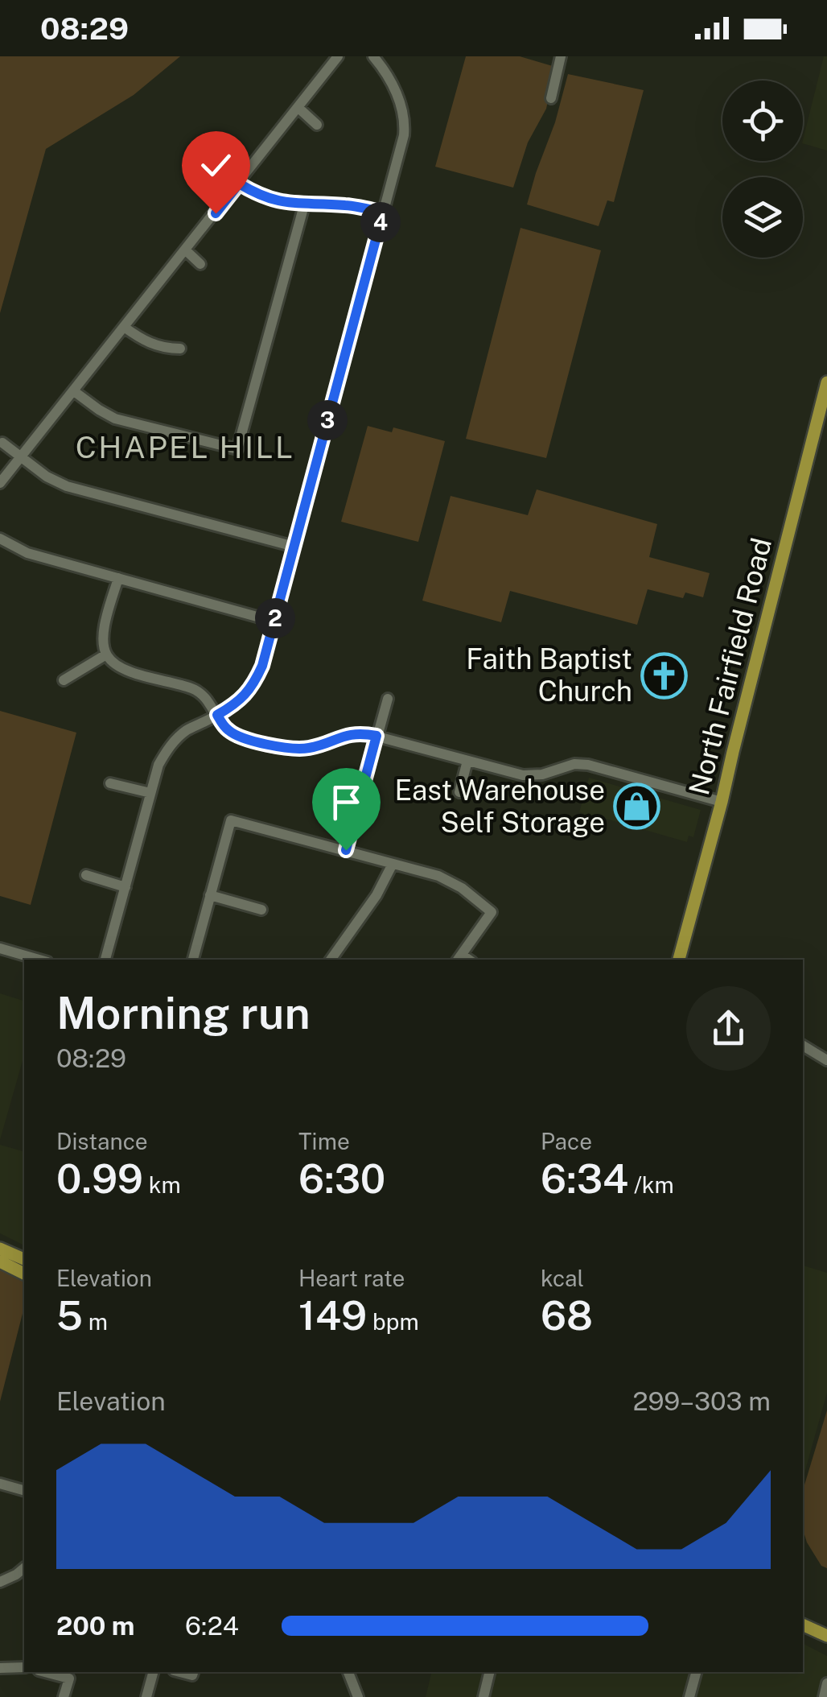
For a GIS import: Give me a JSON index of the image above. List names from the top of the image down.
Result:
{
  "streets": {
    "main road": ["North Fairfield Road"]
  },
  "districts": ["CHAPEL HILL"],
  "places": {
    "church": ["Faith Baptist Church"],
    "shop": ["East Warehouse Self Storage"]
  },
  "page": {
    "status": "08:29",
    "pins": ["4", "3", "2"],
    "heading": ["Morning run", "08:29"],
    "stats": [
      ["Distance", "0.99 km"],
      ["Time", "6:30"],
      ["Pace", "6:34 /km"],
      ["Elevation", "5 m"],
      ["Heart rate", "149 bpm"],
      ["kcal", "68"]
    ],
    "chart": ["Elevation", "299–303 m"],
    "list": [
      {
        "name": "200 m",
        "note": "6:24"
      }
    ]
  }
}
